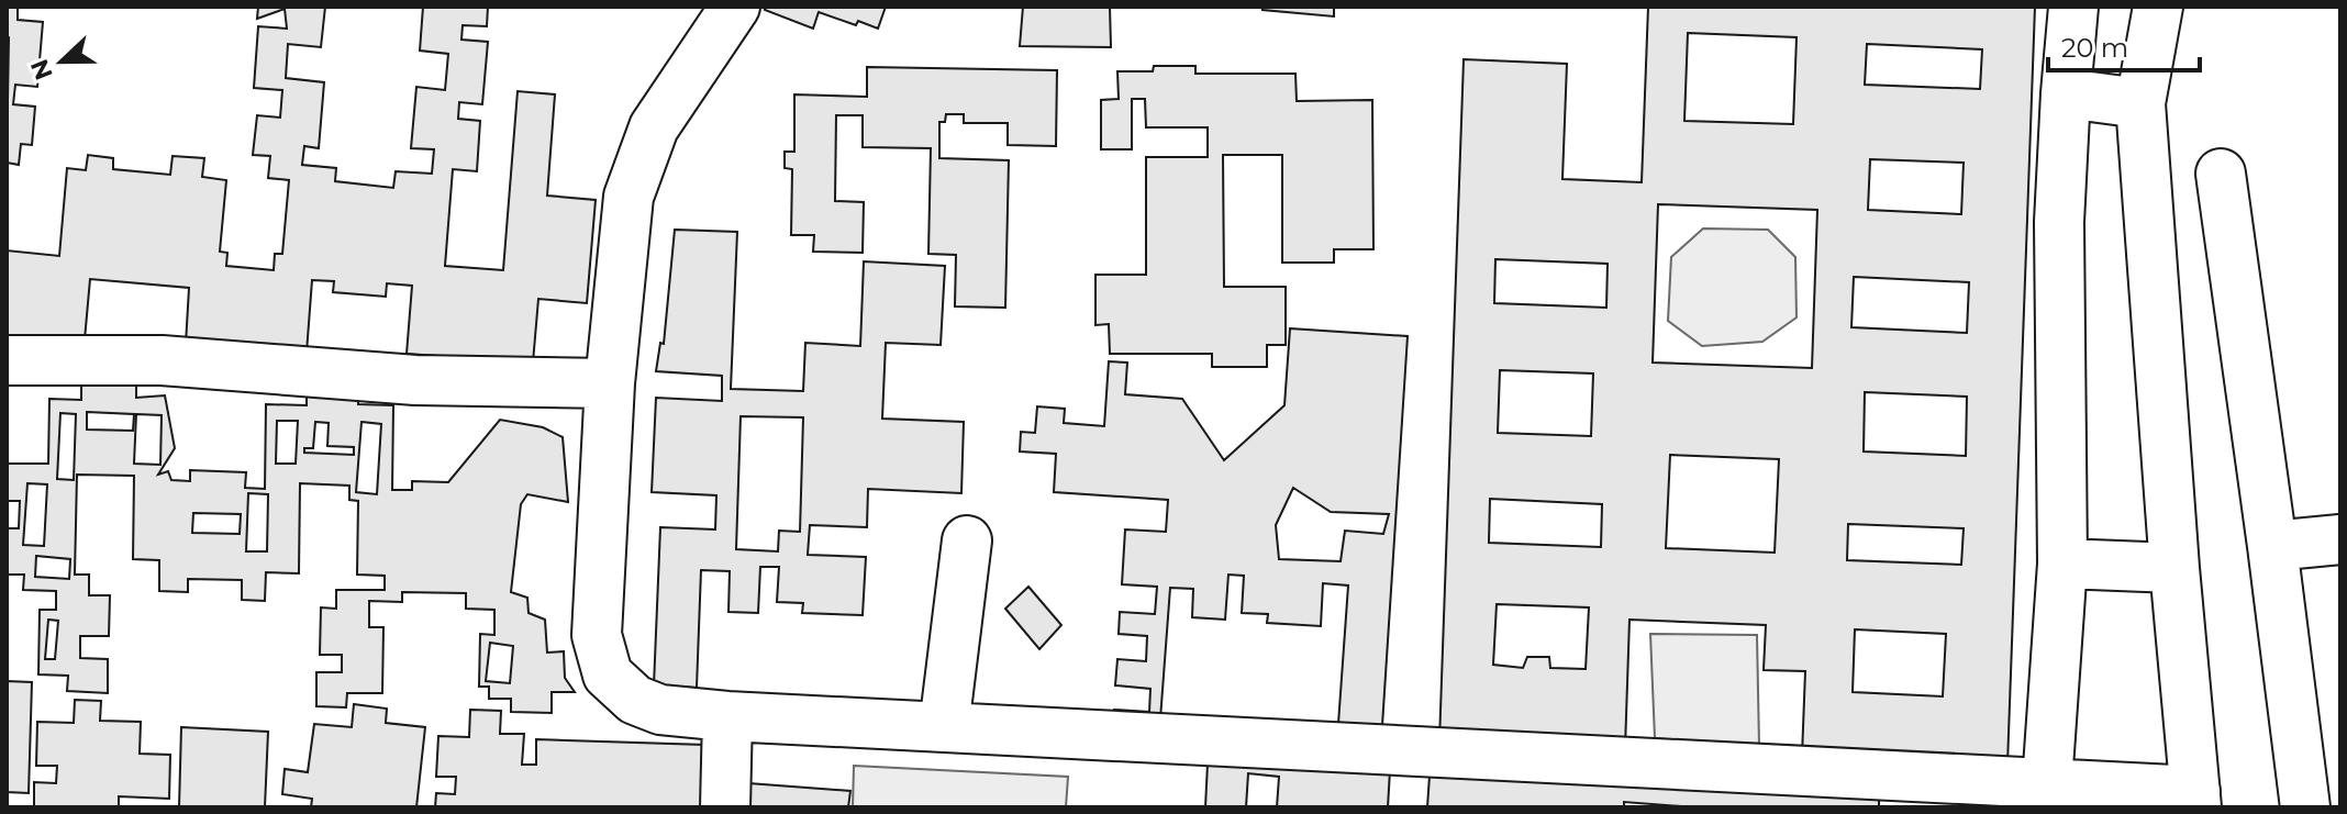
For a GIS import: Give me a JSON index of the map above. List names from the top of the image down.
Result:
{
  "scale_bar": "20 m",
  "north": "left"
}
